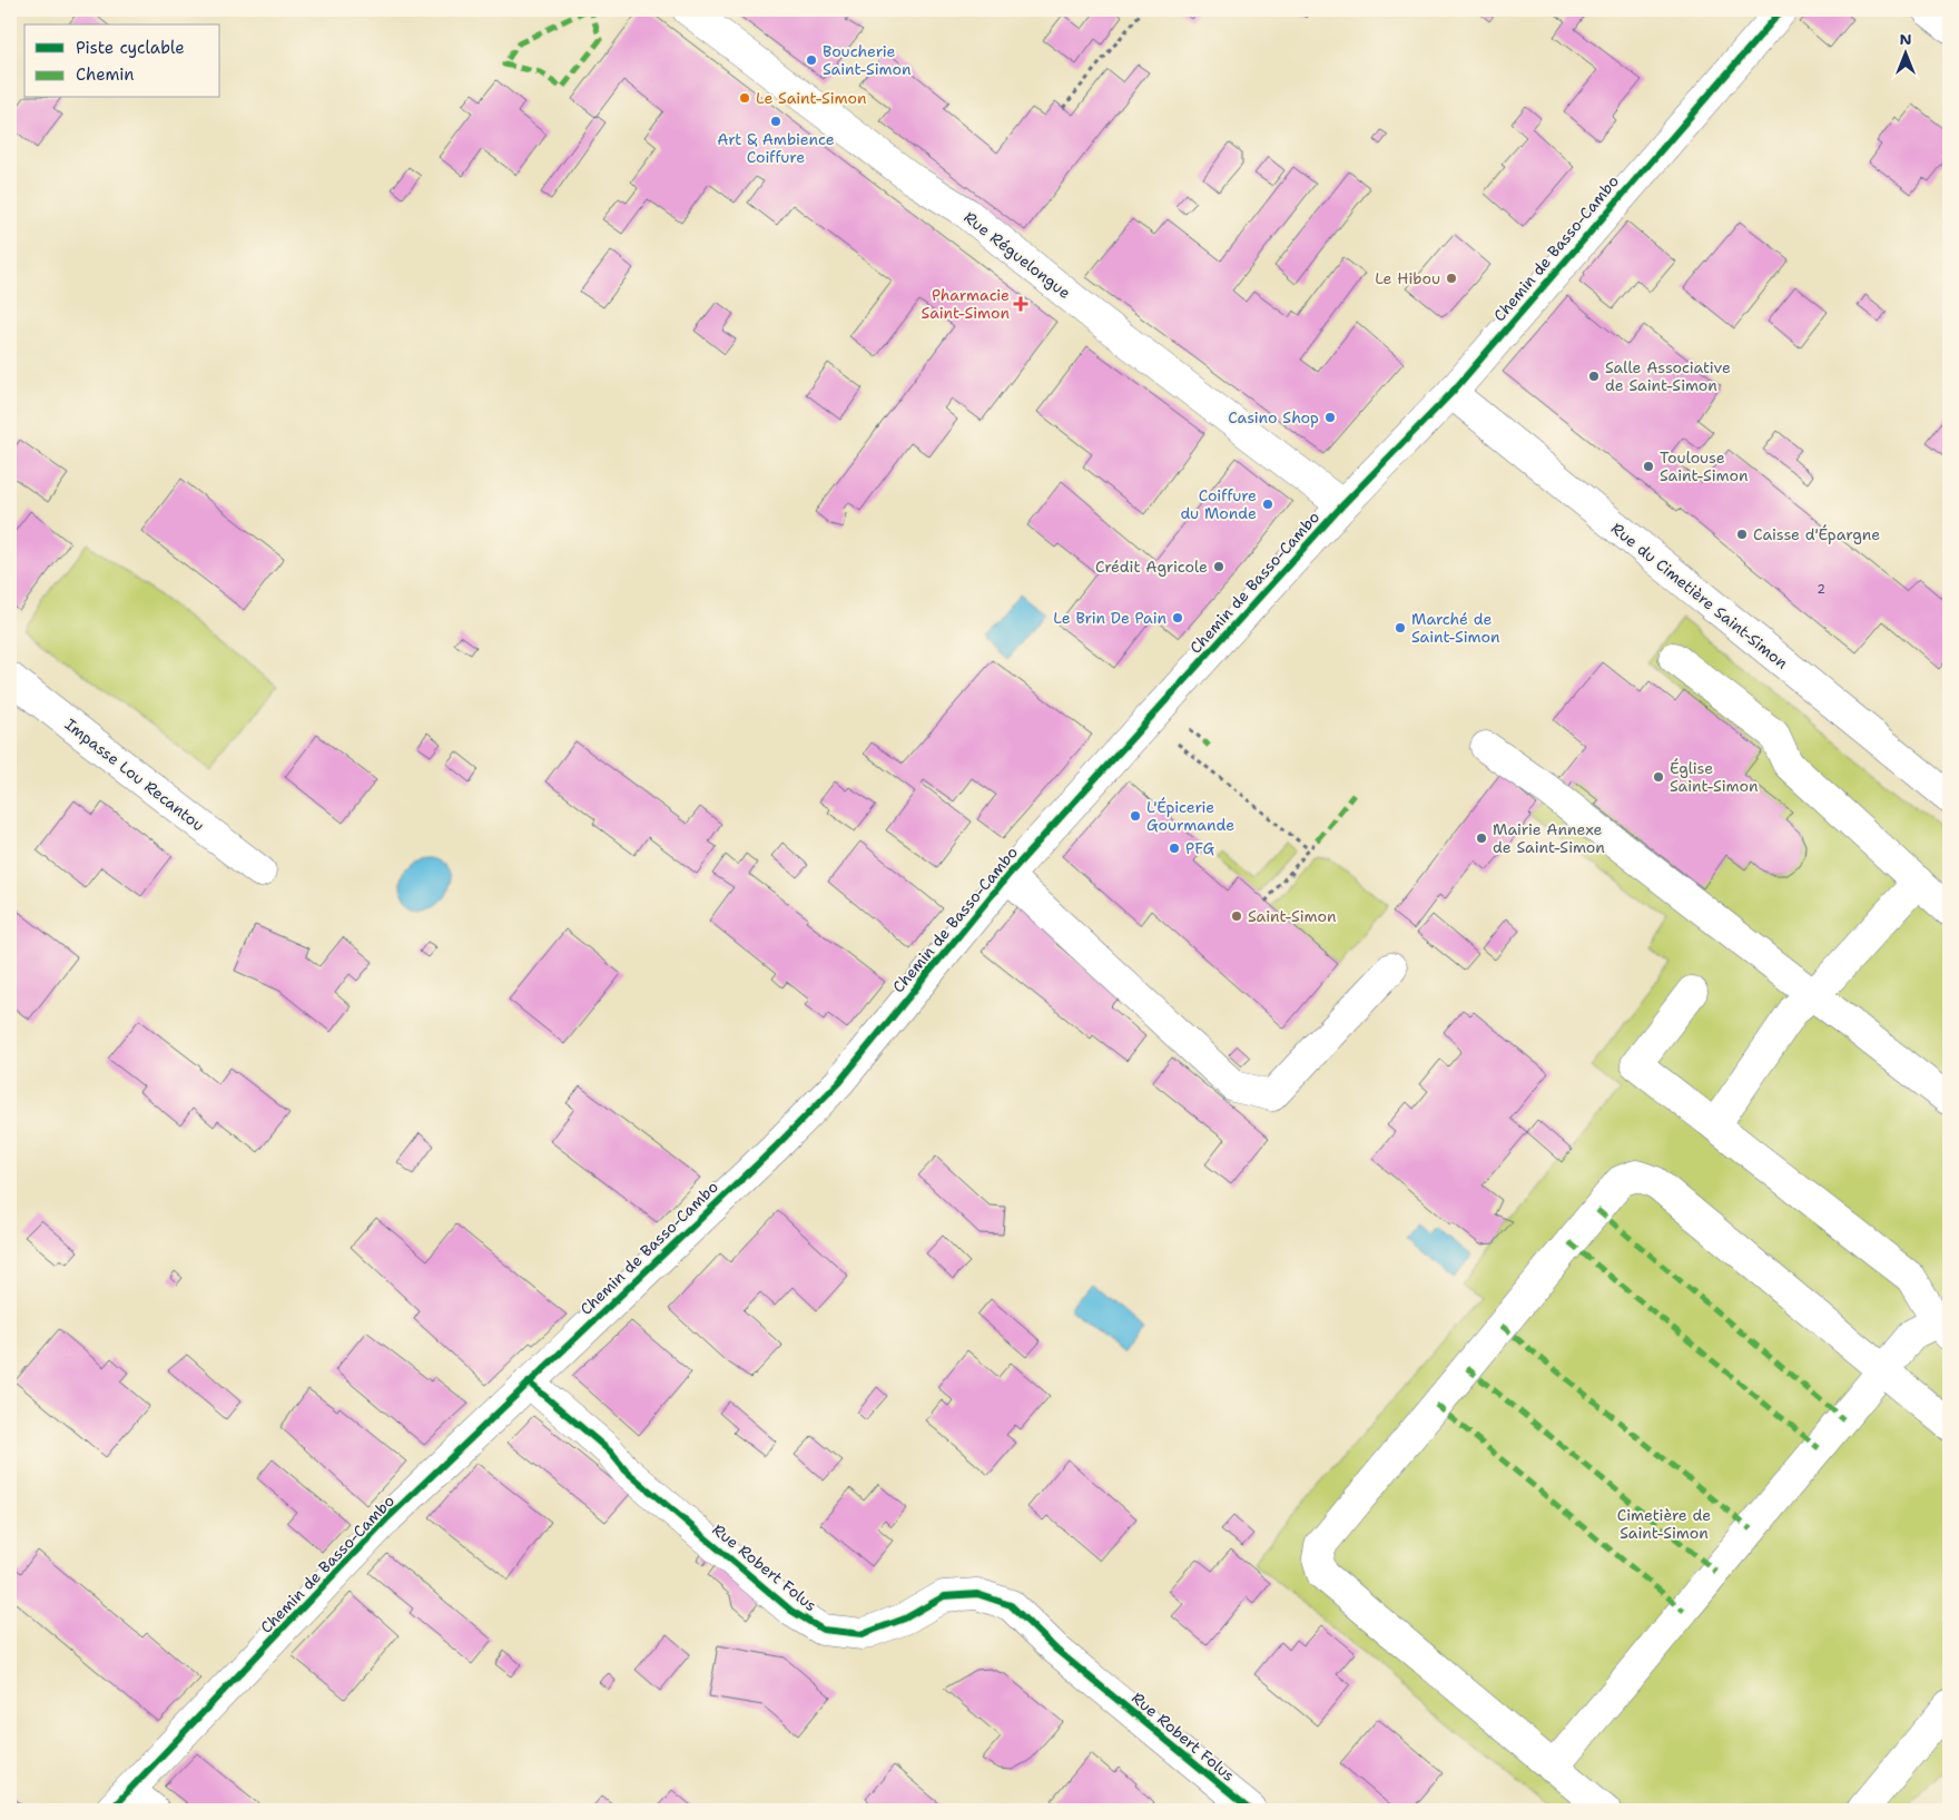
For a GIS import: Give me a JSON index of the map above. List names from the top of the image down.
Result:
{
  "streets": {
    "street": [
      "Chemin de Basso-Cambo",
      "Rue Réguelongue",
      "Rue du Cimetière Saint-Simon",
      "Impasse Lou Recantou",
      "Rue Robert Folus"
    ]
  },
  "crossings": [
    ["Chemin de Basso-Cambo", "Rue Réguelongue"],
    ["Chemin de Basso-Cambo", "Rue du Cimetière Saint-Simon"],
    ["Chemin de Basso-Cambo", "Rue Robert Folus"]
  ],
  "parks": ["Cimetière de Saint-Simon"],
  "places": {
    "other": [
      "Boucherie Saint-Simon",
      "Le Saint-Simon",
      "Art & Ambience Coiffure",
      "Le Hibou",
      "Salle Associative de Saint-Simon",
      "Casino Shop",
      "Toulouse Saint-Simon",
      "Coiffure du Monde",
      "Caisse d'Épargne",
      "Crédit Agricole",
      "Le Brin De Pain",
      "Marché de Saint-Simon",
      "Église Saint-Simon",
      "L'Épicerie Gourmande",
      "Mairie Annexe de Saint-Simon",
      "PFG",
      "Saint-Simon"
    ],
    "health": ["Pharmacie Saint-Simon"]
  },
  "house_numbers": ["2"],
  "legend": ["Piste cyclable", "Chemin"],
  "north": "top"
}
